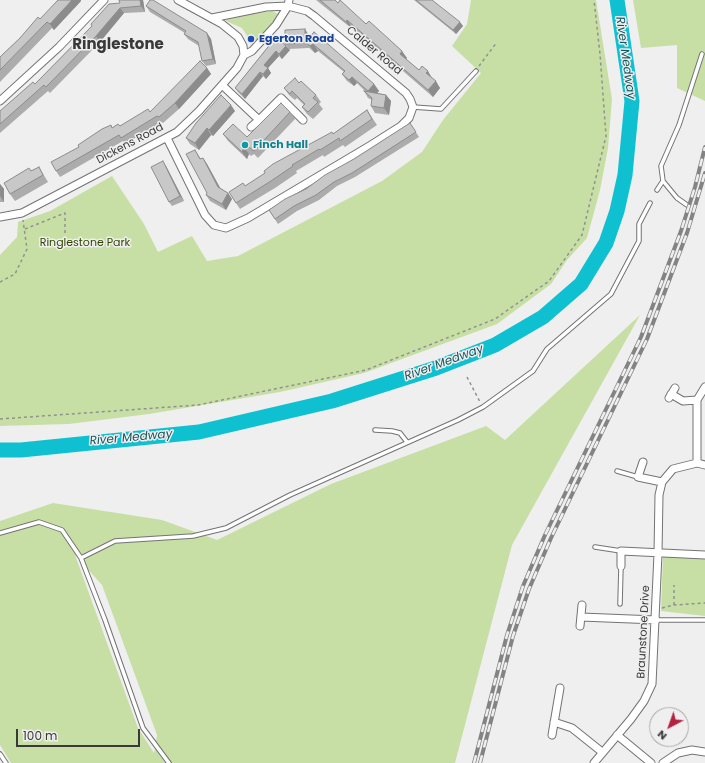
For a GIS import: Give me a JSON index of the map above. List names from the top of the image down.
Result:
{
  "streets": {
    "street": ["Calder Road", "Dickens Road", "Braunstone Drive"]
  },
  "districts": ["Ringlestone"],
  "water": ["River Medway"],
  "parks": ["Ringlestone Park"],
  "places": ["Egerton Road", "Finch Hall"],
  "scale_bar": "100 m",
  "north": "bottom left"
}
